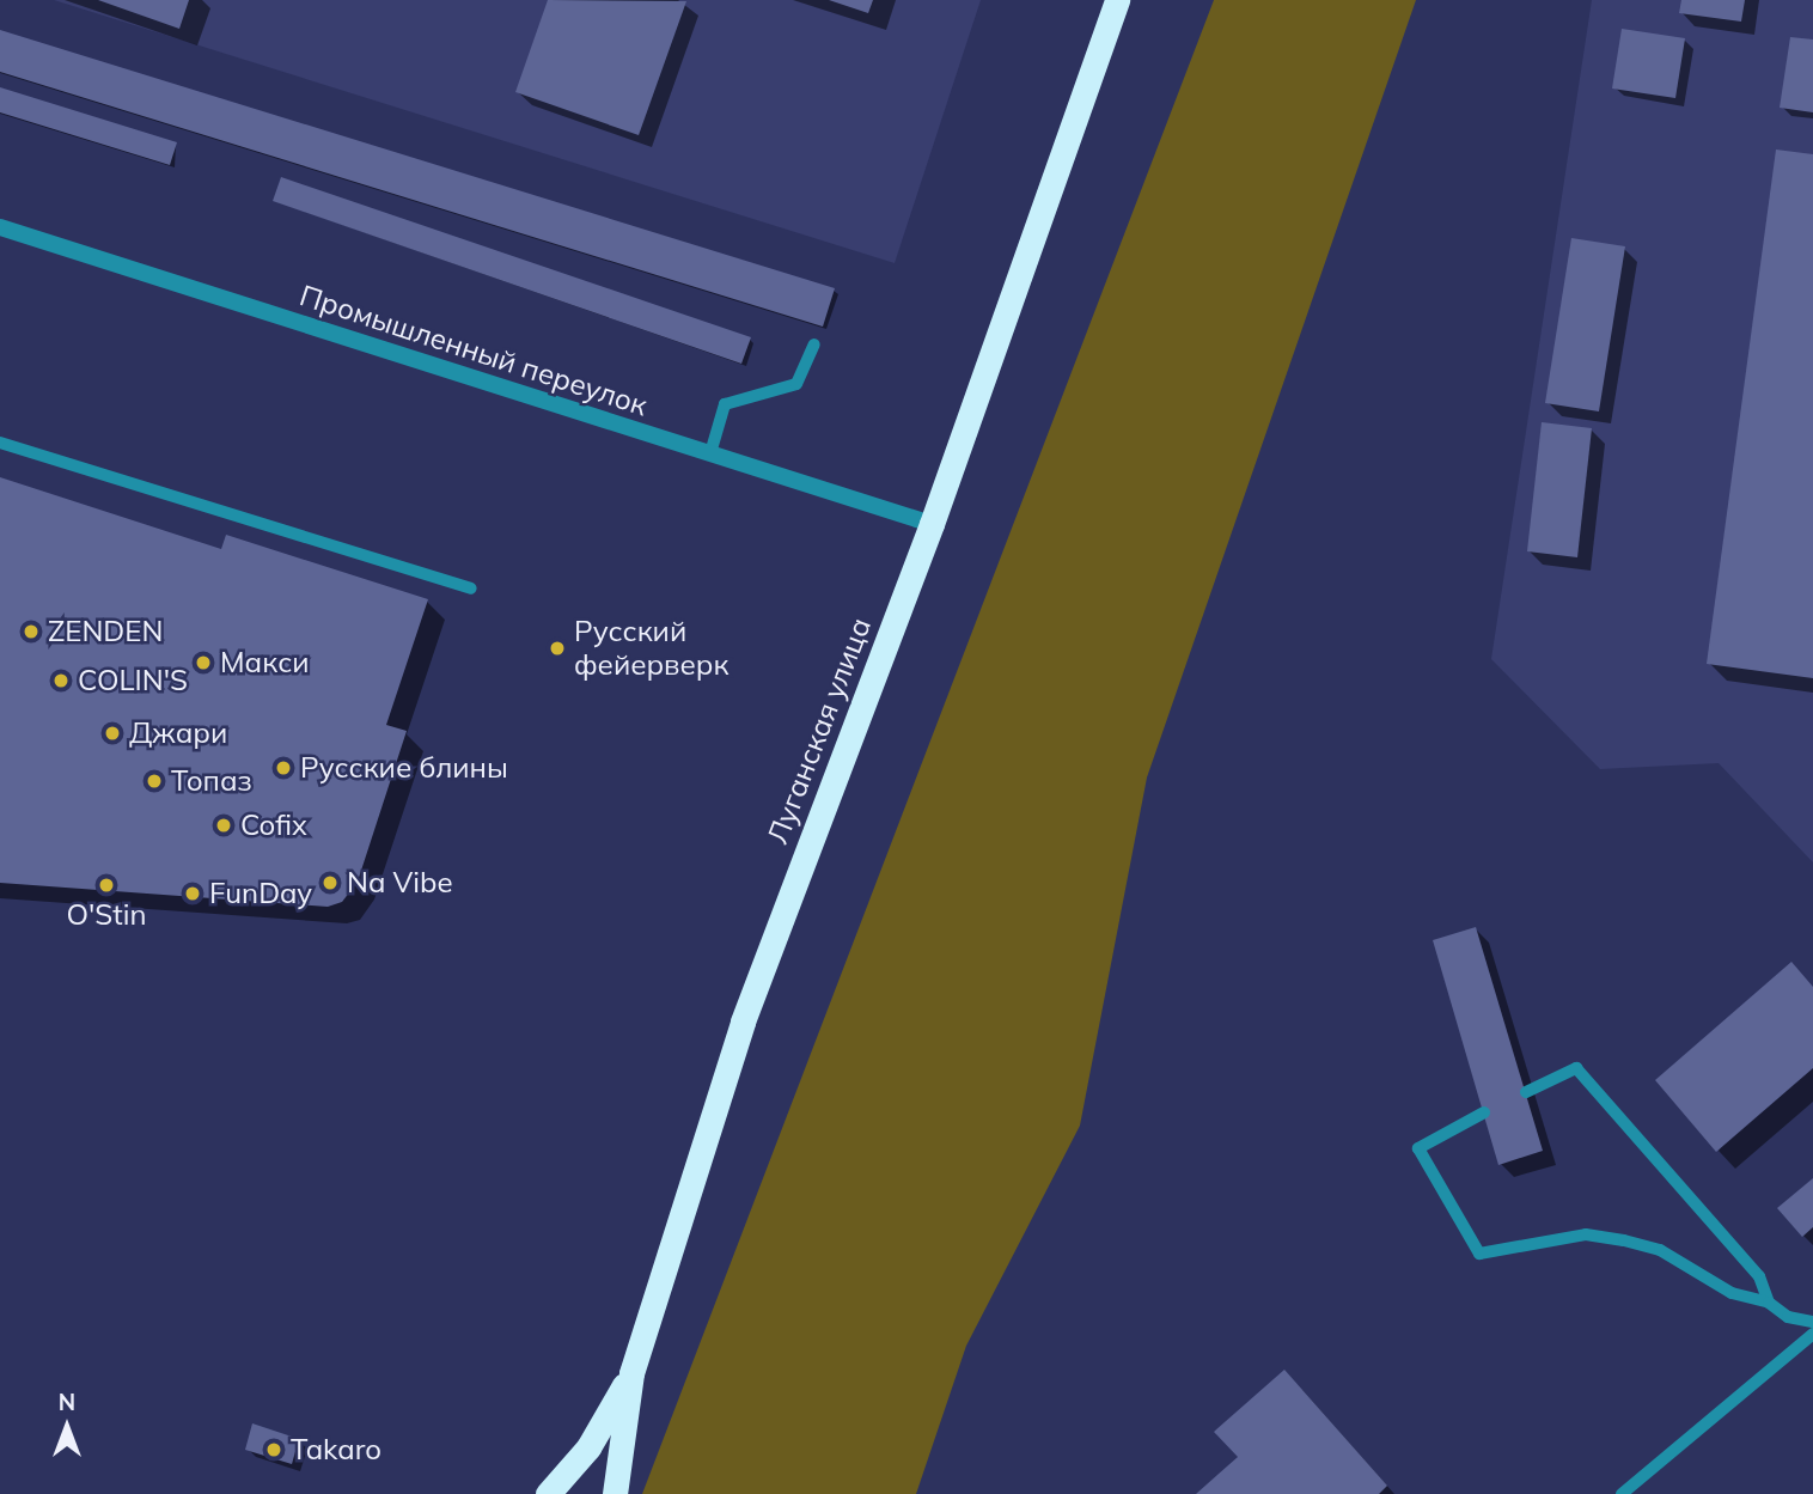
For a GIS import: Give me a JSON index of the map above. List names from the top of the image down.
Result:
{
  "streets": {
    "highway": ["Луганская улица"],
    "street": ["Промышленный переулок"]
  },
  "crossings": [
    ["Промышленный переулок", "Луганская улица"]
  ],
  "places": [
    "ZENDEN",
    "Русский фейерверк",
    "Макси",
    "COLIN'S",
    "Джари",
    "Русские блины",
    "Топаз",
    "Cofix",
    "Na Vibe",
    "O'Stin",
    "FunDay",
    "Takaro"
  ],
  "north": "top"
}
